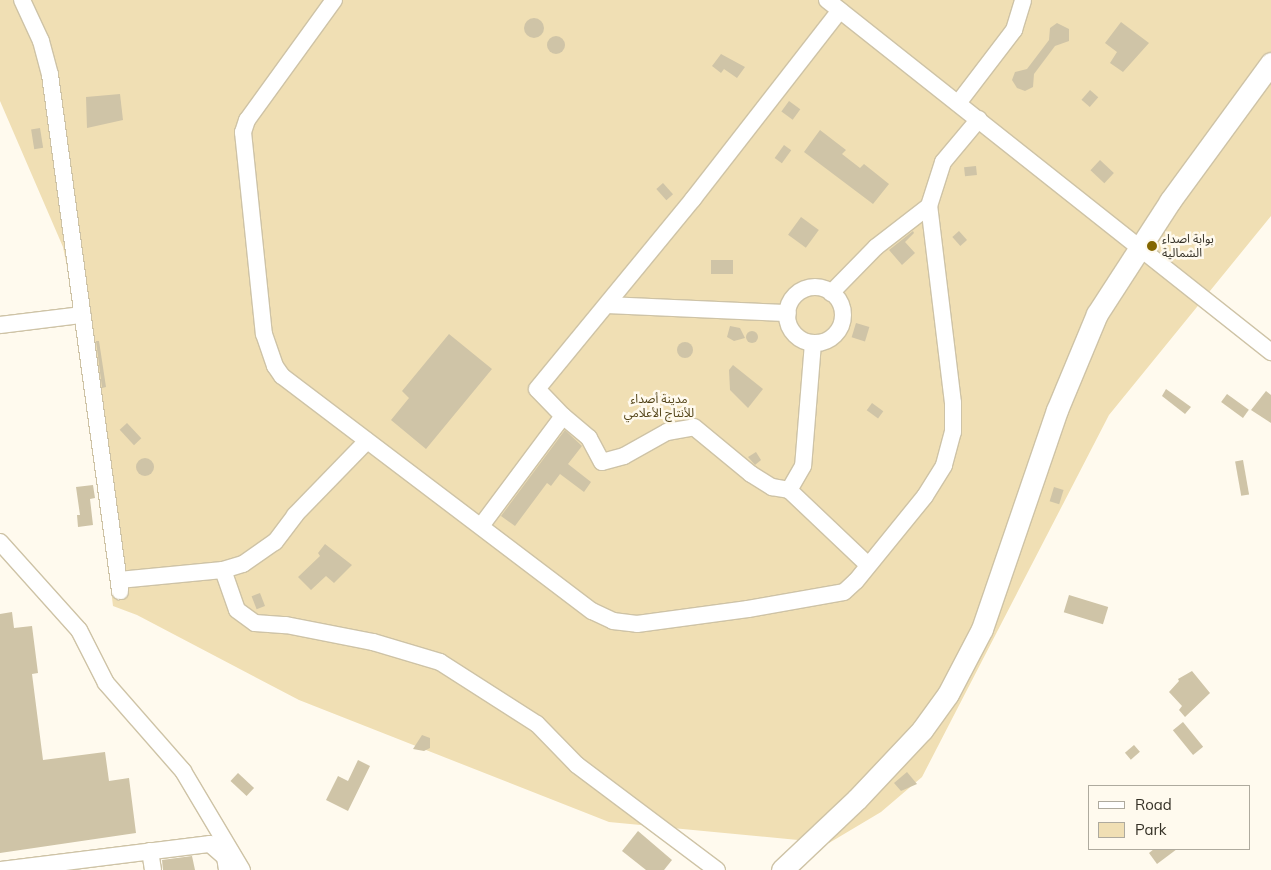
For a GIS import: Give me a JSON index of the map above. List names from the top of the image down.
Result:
{
  "parks": ["مدينة أصداء للأنتاج الأعلامي"],
  "places": ["بوابة اصداء الشمالية"],
  "legend": ["Road", "Park"]
}
